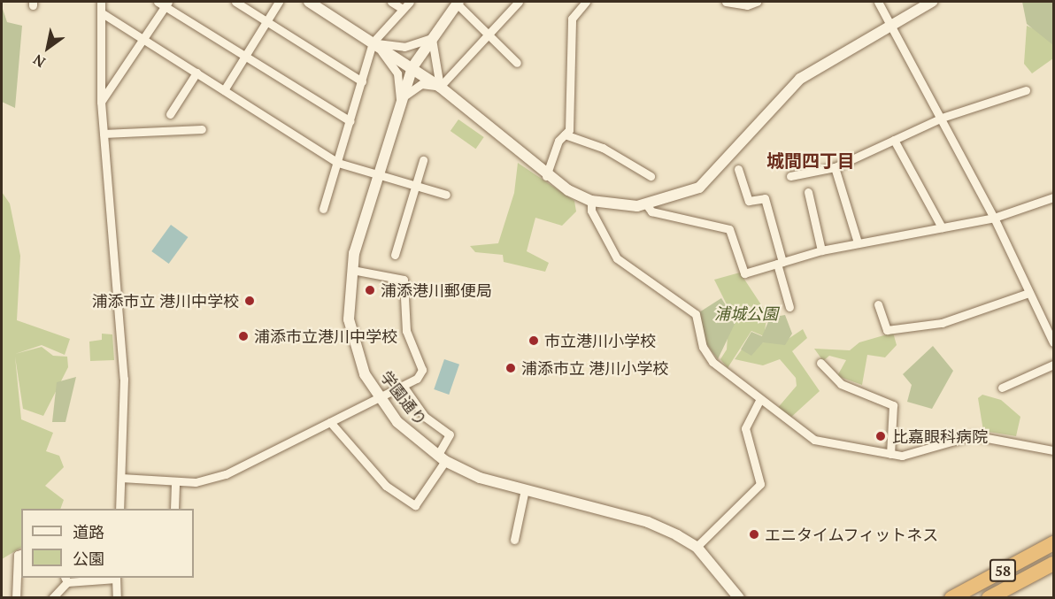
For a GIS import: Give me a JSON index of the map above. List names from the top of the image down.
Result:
{
  "streets": {
    "highway": ["58"],
    "street": ["学園通り"]
  },
  "districts": ["城間四丁目"],
  "parks": ["浦城公園"],
  "places": [
    "浦添港川郵便局",
    "浦添市立 港川中学校",
    "浦添市立港川中学校",
    "市立港川小学校",
    "浦添市立 港川小学校",
    "比嘉眼科病院",
    "エニタイムフィットネス"
  ],
  "legend": ["道路", "公園"],
  "north": "bottom left"
}
